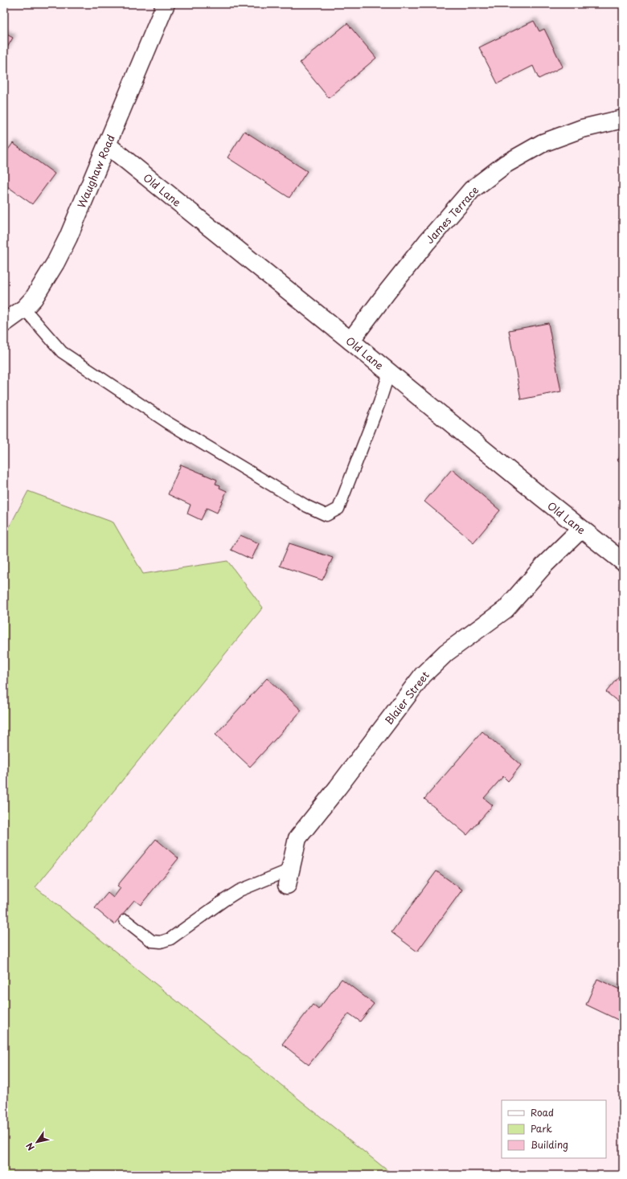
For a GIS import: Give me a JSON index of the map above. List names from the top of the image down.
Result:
{
  "streets": {
    "street": [
      "Waughaw Road",
      "Old Lane",
      "James Terrace",
      "Blaier Street"
    ]
  },
  "crossings": [
    ["Waughaw Road", "Old Lane"],
    ["Old Lane", "James Terrace"],
    ["Old Lane", "Blaier Street"]
  ],
  "legend": ["Road", "Park", "Building"],
  "north": "bottom left"
}
